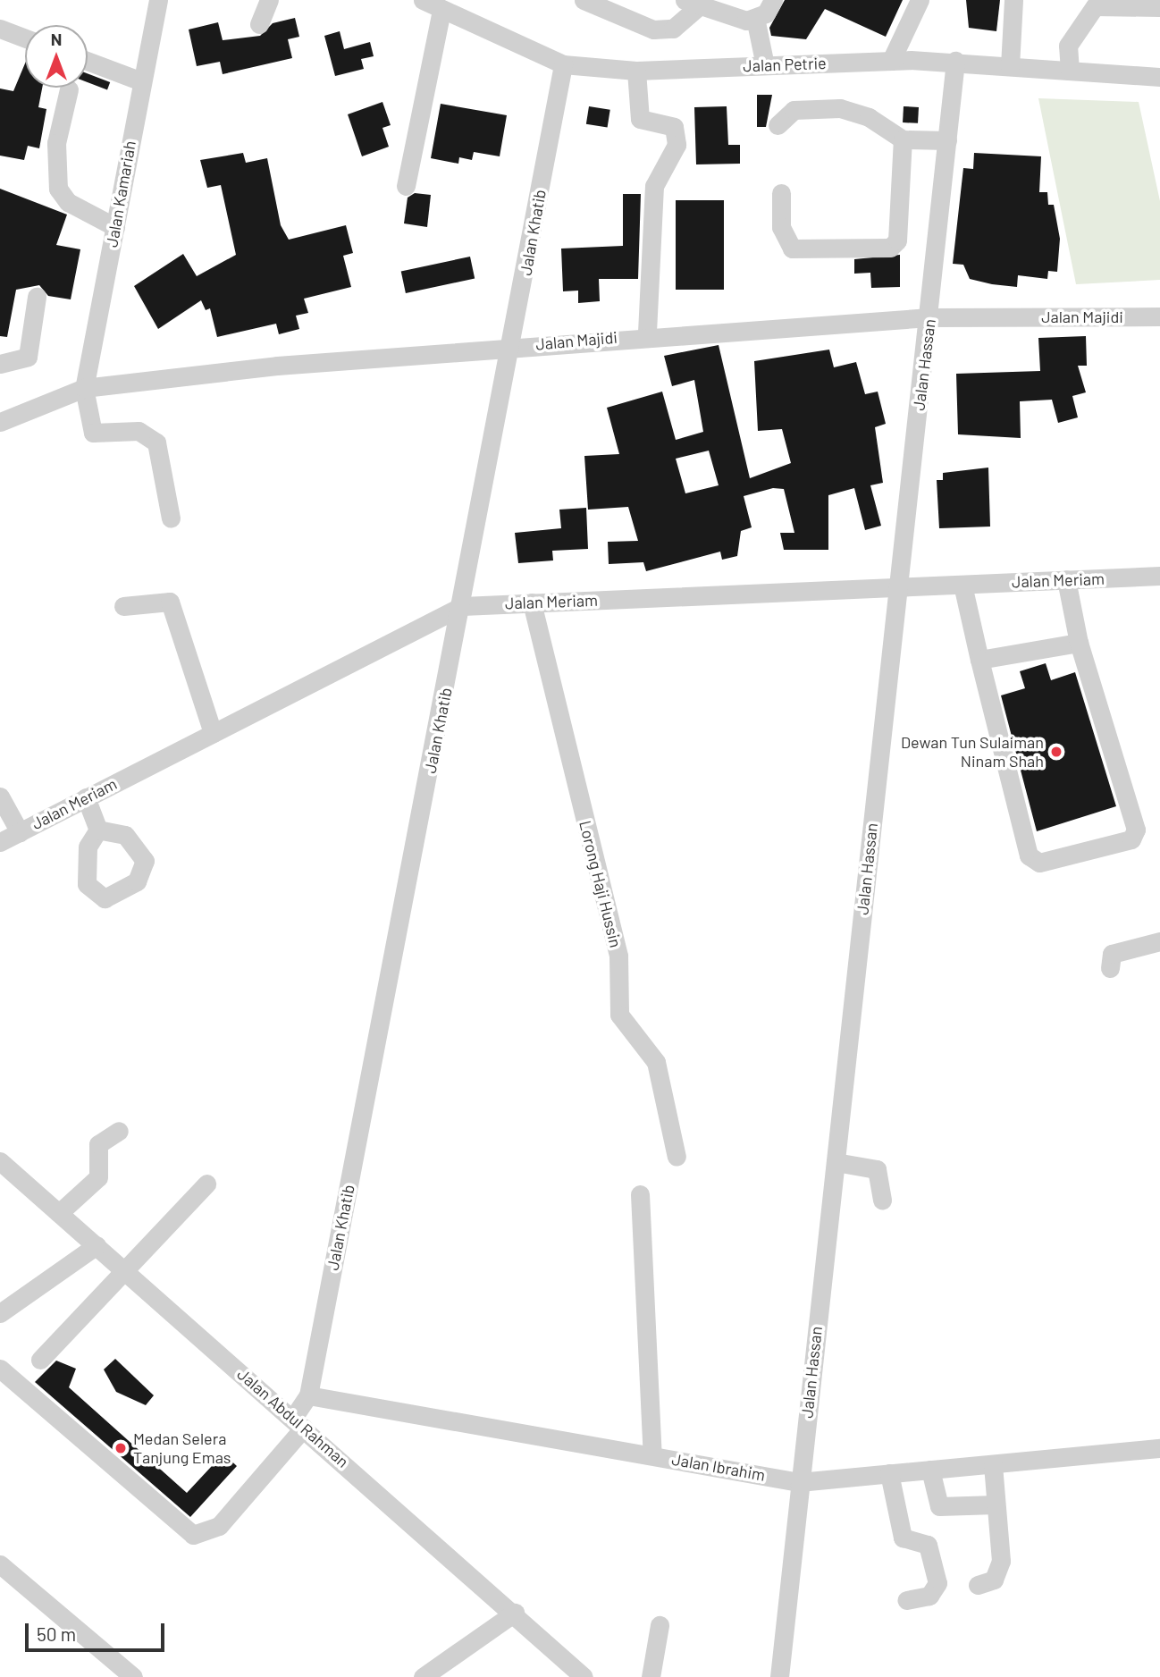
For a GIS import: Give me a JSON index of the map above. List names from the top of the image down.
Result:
{
  "streets": {
    "street": [
      "Jalan Petrie",
      "Jalan Kamariah",
      "Jalan Khatib",
      "Jalan Majidi",
      "Jalan Hassan",
      "Jalan Meriam",
      "Lorong Haji Hussin",
      "Jalan Abdul Rahman",
      "Jalan Ibrahim"
    ]
  },
  "crossings": [
    ["Jalan Petrie", "Jalan Khatib"],
    ["Jalan Petrie", "Jalan Hassan"],
    ["Jalan Kamariah", "Jalan Majidi"],
    ["Jalan Khatib", "Jalan Majidi"],
    ["Jalan Khatib", "Jalan Meriam"],
    ["Jalan Khatib", "Jalan Ibrahim"],
    ["Jalan Majidi", "Jalan Hassan"],
    ["Jalan Hassan", "Jalan Meriam"],
    ["Jalan Hassan", "Jalan Ibrahim"],
    ["Jalan Meriam", "Lorong Haji Hussin"]
  ],
  "places": ["Dewan Tun Sulaiman Ninam Shah", "Medan Selera Tanjung Emas"],
  "scale_bar": "50 m",
  "north": "top"
}
